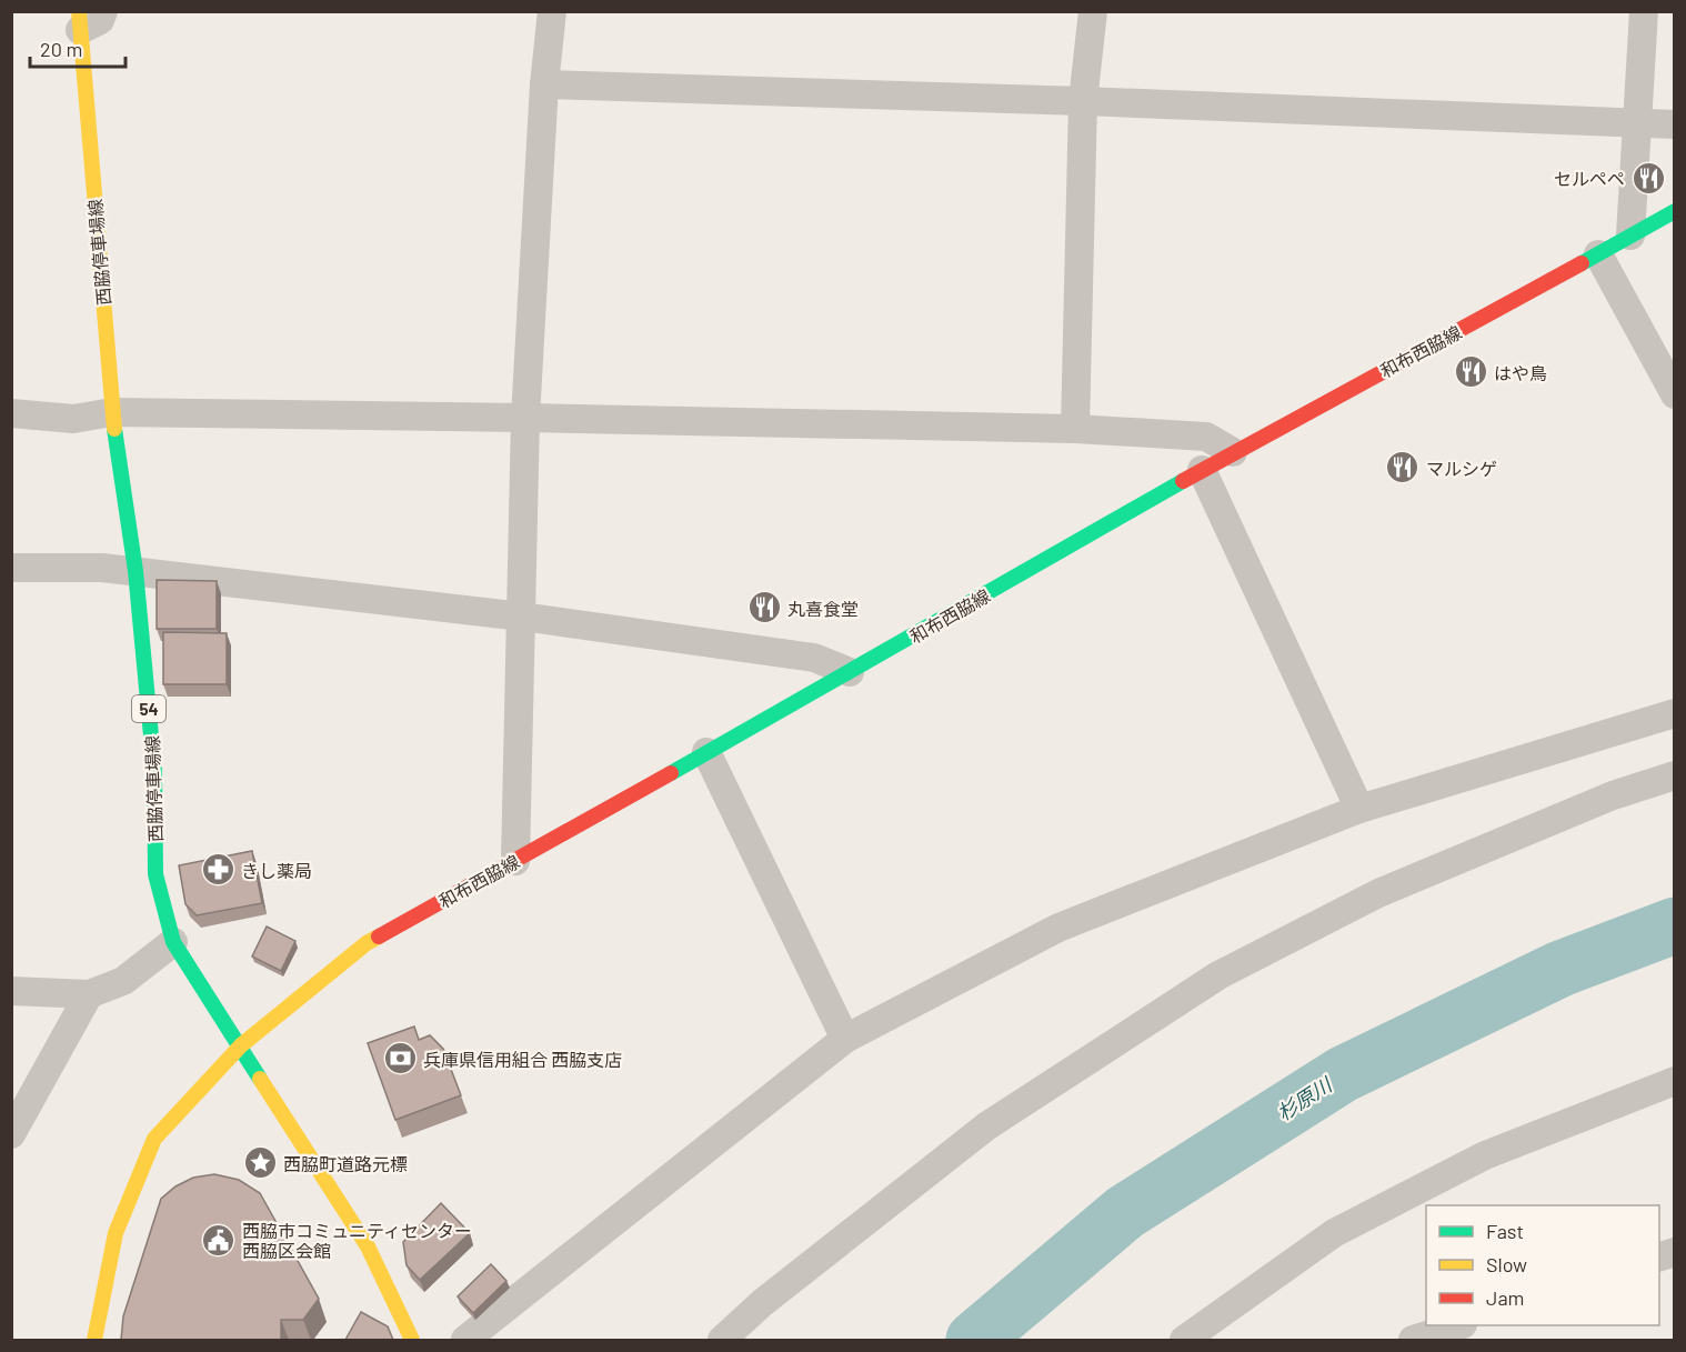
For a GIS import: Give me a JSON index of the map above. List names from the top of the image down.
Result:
{
  "streets": {
    "main road": ["西脇停車場線", "和布西脇線", "54"]
  },
  "crossings": [
    ["西脇停車場線", "和布西脇線"]
  ],
  "water": ["杉原川"],
  "places": {
    "restaurant": [
      "セルペペ",
      "はや鳥",
      "マルシゲ",
      "丸喜食堂"
    ],
    "pharmacy": ["きし薬局"],
    "bank": ["兵庫県信用組合 西脇支店"],
    "place": ["西脇町道路元標"],
    "public building": ["西脇市コミュニティセンター 西脇区会館"]
  },
  "legend": ["Fast", "Slow", "Jam"],
  "scale_bar": "20 m"
}
